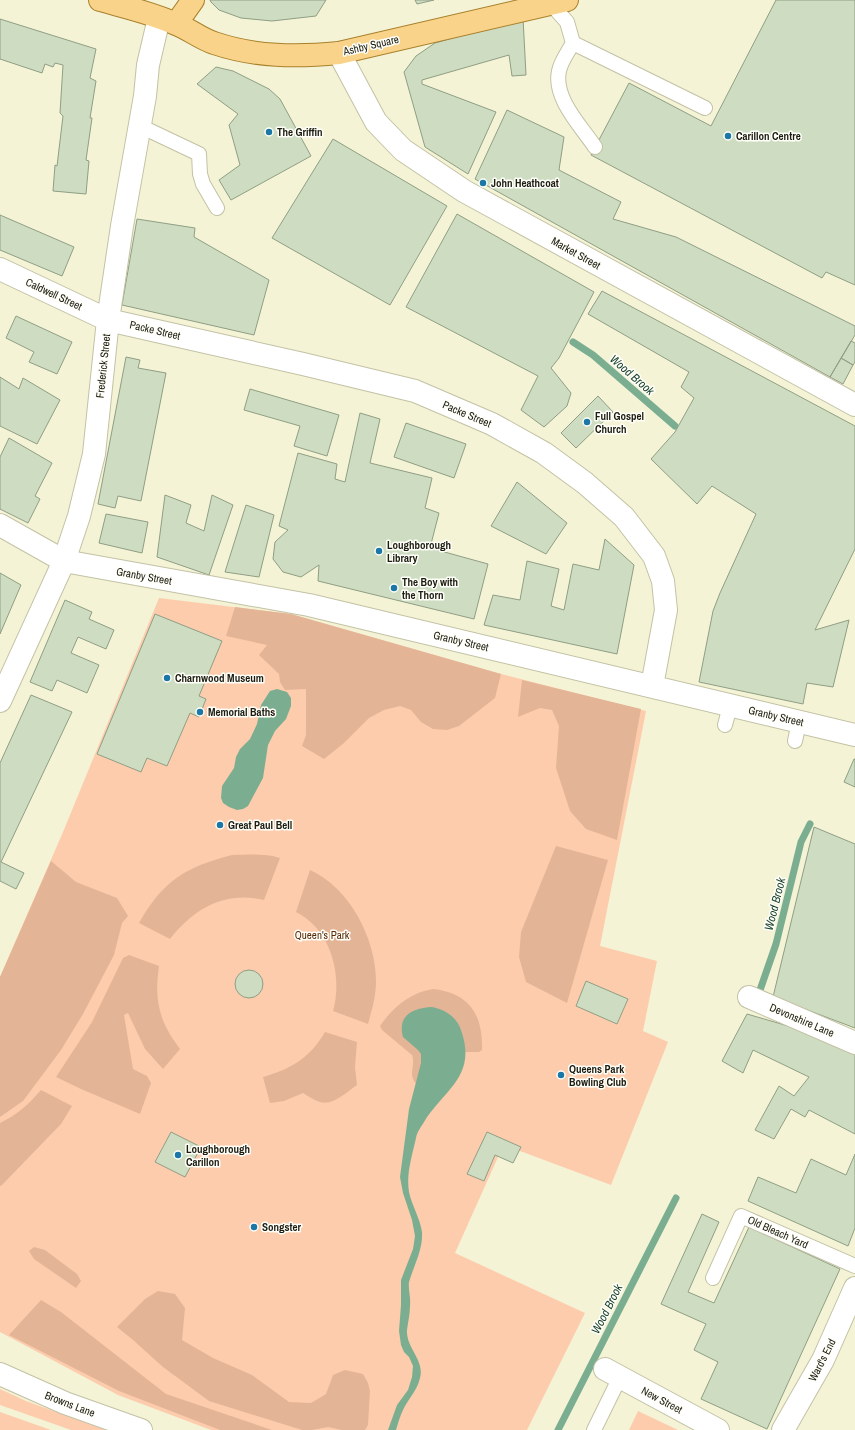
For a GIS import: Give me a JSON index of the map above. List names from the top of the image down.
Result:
{
  "streets": {
    "main road": ["Ashby Square"],
    "street": [
      "Market Street",
      "Caldwell Street",
      "Packe Street",
      "Frederick Street",
      "Granby Street",
      "Devonshire Lane",
      "Ward's End",
      "New Street",
      "Browns Lane"
    ],
    "lane": ["Old Bleach Yard"]
  },
  "crossings": [
    ["Ashby Square", "Market Street"],
    ["Ashby Square", "Frederick Street"],
    ["Caldwell Street", "Packe Street"],
    ["Caldwell Street", "Frederick Street"],
    ["Packe Street", "Frederick Street"],
    ["Packe Street", "Granby Street"],
    ["Frederick Street", "Granby Street"]
  ],
  "water": ["Wood Brook"],
  "parks": ["Queen's Park"],
  "places": [
    "The Griffin",
    "Carillon Centre",
    "John Heathcoat",
    "Full Gospel Church",
    "Loughborough Library",
    "The Boy with the Thorn",
    "Charnwood Museum",
    "Memorial Baths",
    "Great Paul Bell",
    "Queens Park Bowling Club",
    "Loughborough Carillon",
    "Songster"
  ]
}
